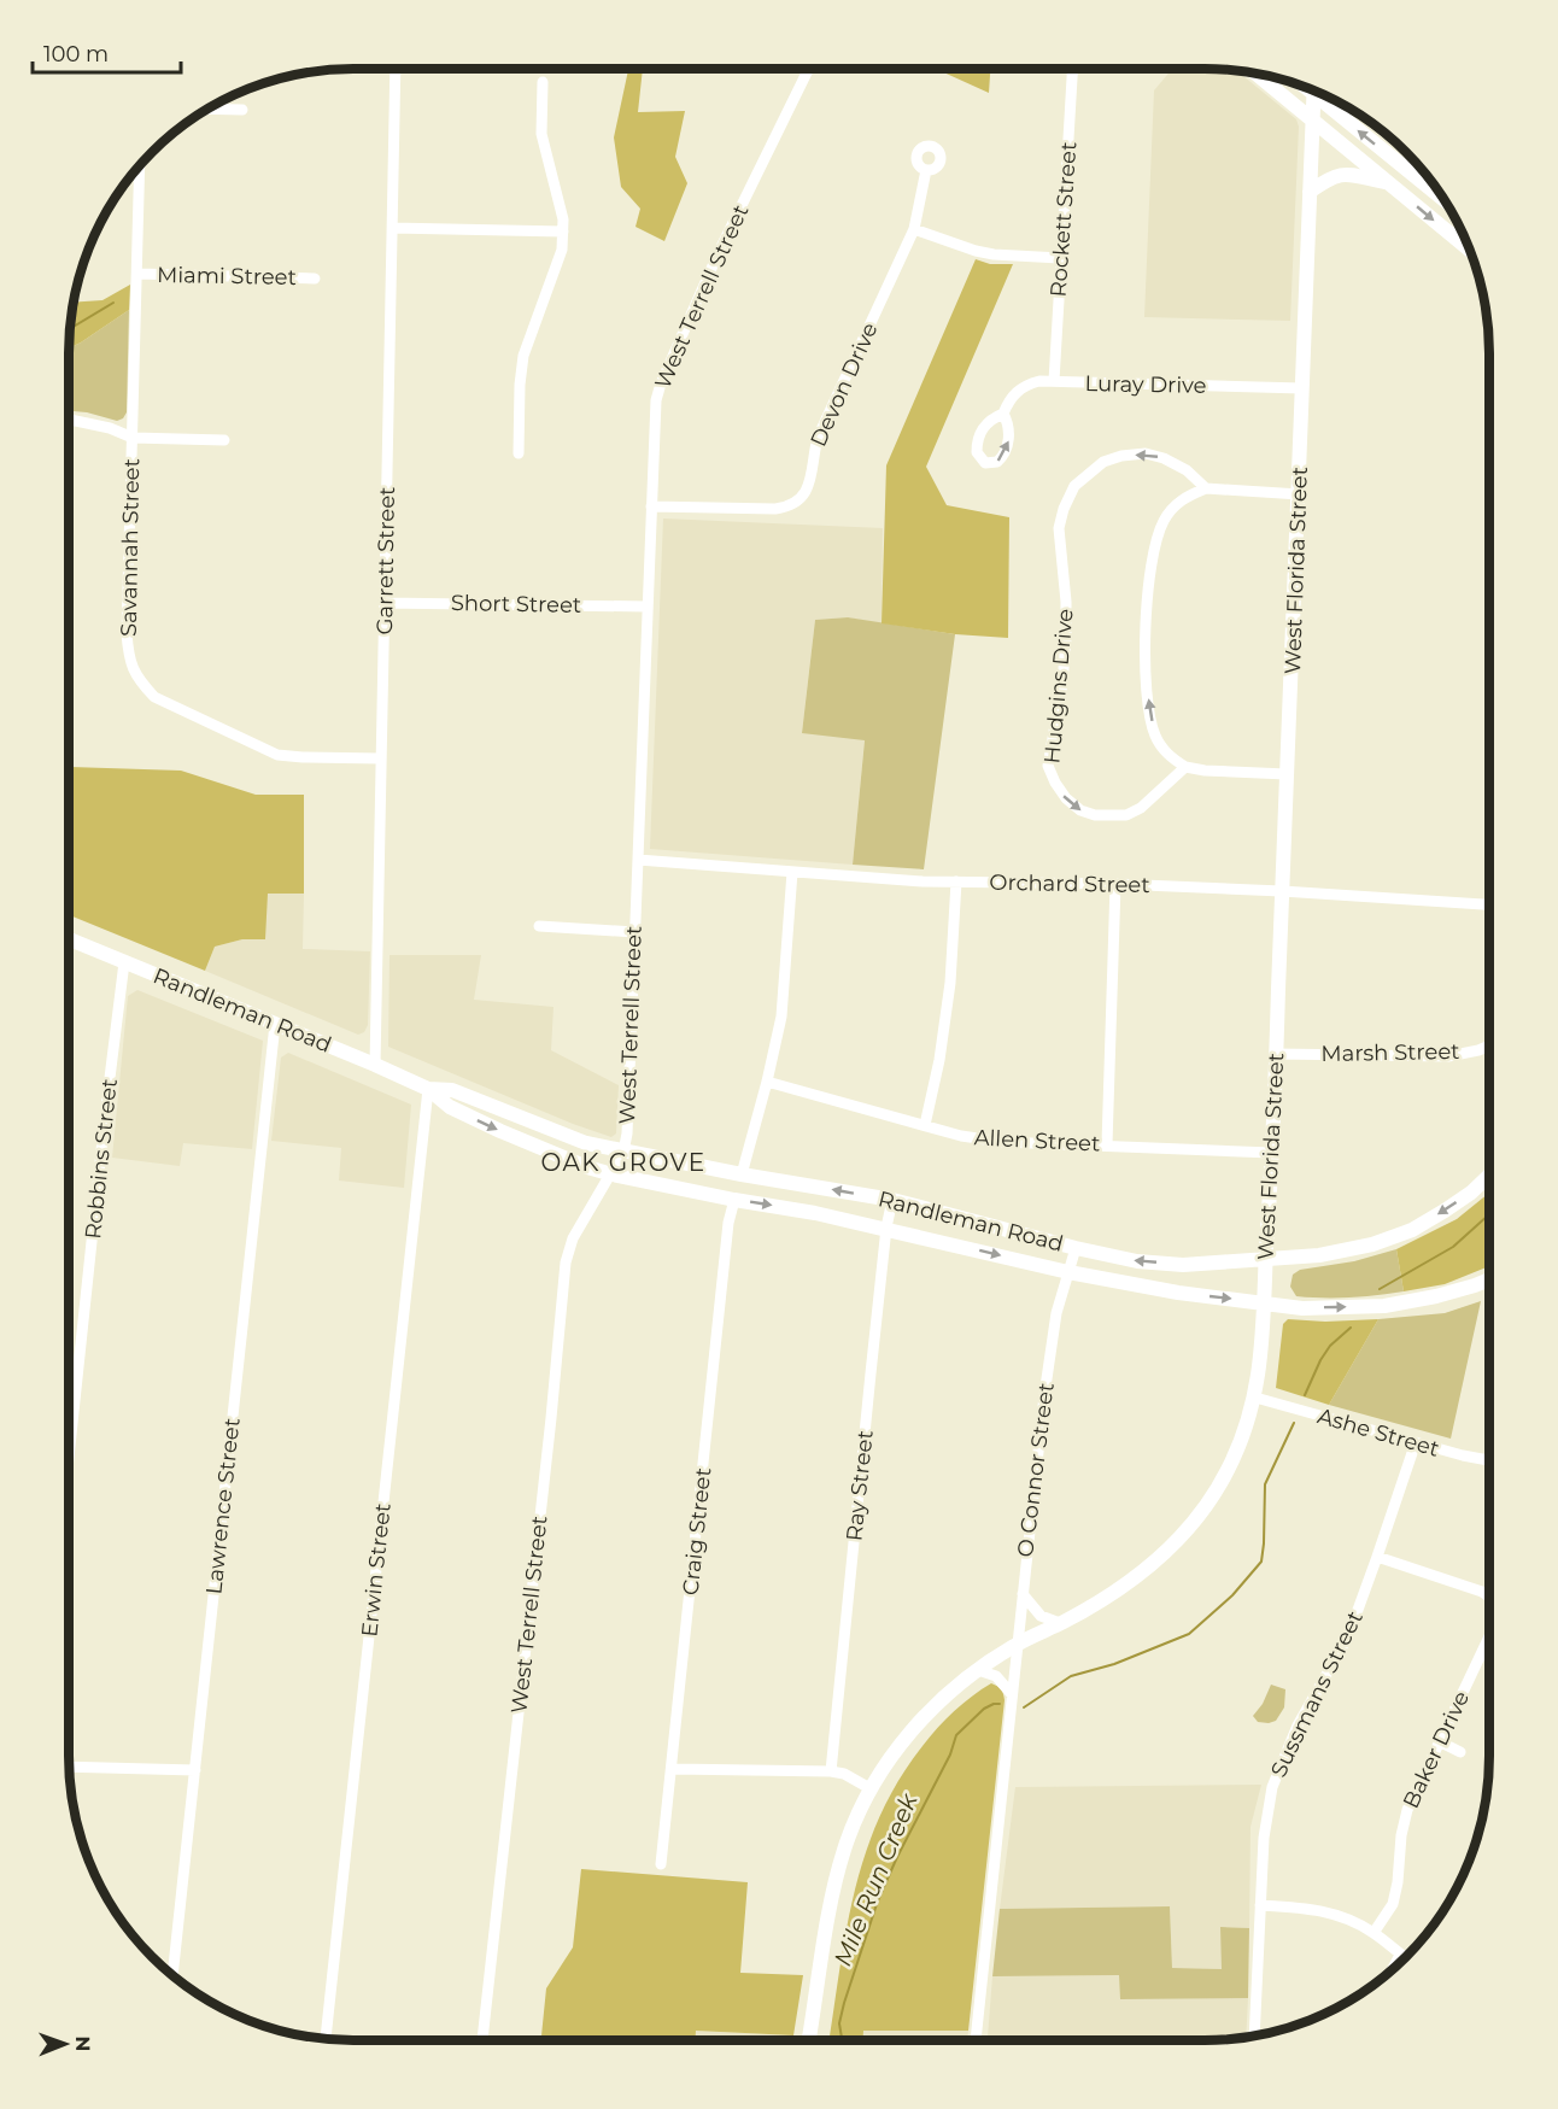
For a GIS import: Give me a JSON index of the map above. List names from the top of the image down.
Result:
{
  "streets": {
    "main road": ["West Florida Street", "Randleman Road"],
    "street": [
      "Rockett Street",
      "Miami Street",
      "West Terrell Street",
      "Devon Drive",
      "Luray Drive",
      "Savannah Street",
      "Garrett Street",
      "Short Street",
      "Hudgins Drive",
      "Orchard Street",
      "Marsh Street",
      "Allen Street",
      "Robbins Street",
      "Ashe Street",
      "O Connor Street",
      "Ray Street",
      "Lawrence Street",
      "Craig Street",
      "Erwin Street",
      "Sussmans Street",
      "Baker Drive"
    ]
  },
  "crossings": [
    ["Rockett Street", "Luray Drive"],
    ["Miami Street", "Savannah Street"],
    ["West Terrell Street", "Devon Drive"],
    ["West Terrell Street", "Short Street"],
    ["West Terrell Street", "Orchard Street"],
    ["West Terrell Street", "Randleman Road"],
    ["Luray Drive", "West Florida Street"],
    ["Savannah Street", "Garrett Street"],
    ["Garrett Street", "Short Street"],
    ["Garrett Street", "Randleman Road"],
    ["West Florida Street", "Orchard Street"],
    ["West Florida Street", "Randleman Road"],
    ["West Florida Street", "Marsh Street"],
    ["West Florida Street", "Allen Street"],
    ["West Florida Street", "Ashe Street"],
    ["West Florida Street", "O Connor Street"],
    ["Randleman Road", "Robbins Street"],
    ["Randleman Road", "O Connor Street"],
    ["Randleman Road", "Ray Street"],
    ["Randleman Road", "Lawrence Street"],
    ["Randleman Road", "Craig Street"],
    ["Randleman Road", "Erwin Street"],
    ["Ashe Street", "Sussmans Street"]
  ],
  "districts": ["OAK GROVE"],
  "water": ["Mile Run Creek"],
  "scale_bar": "100 m",
  "north": "right"
}
